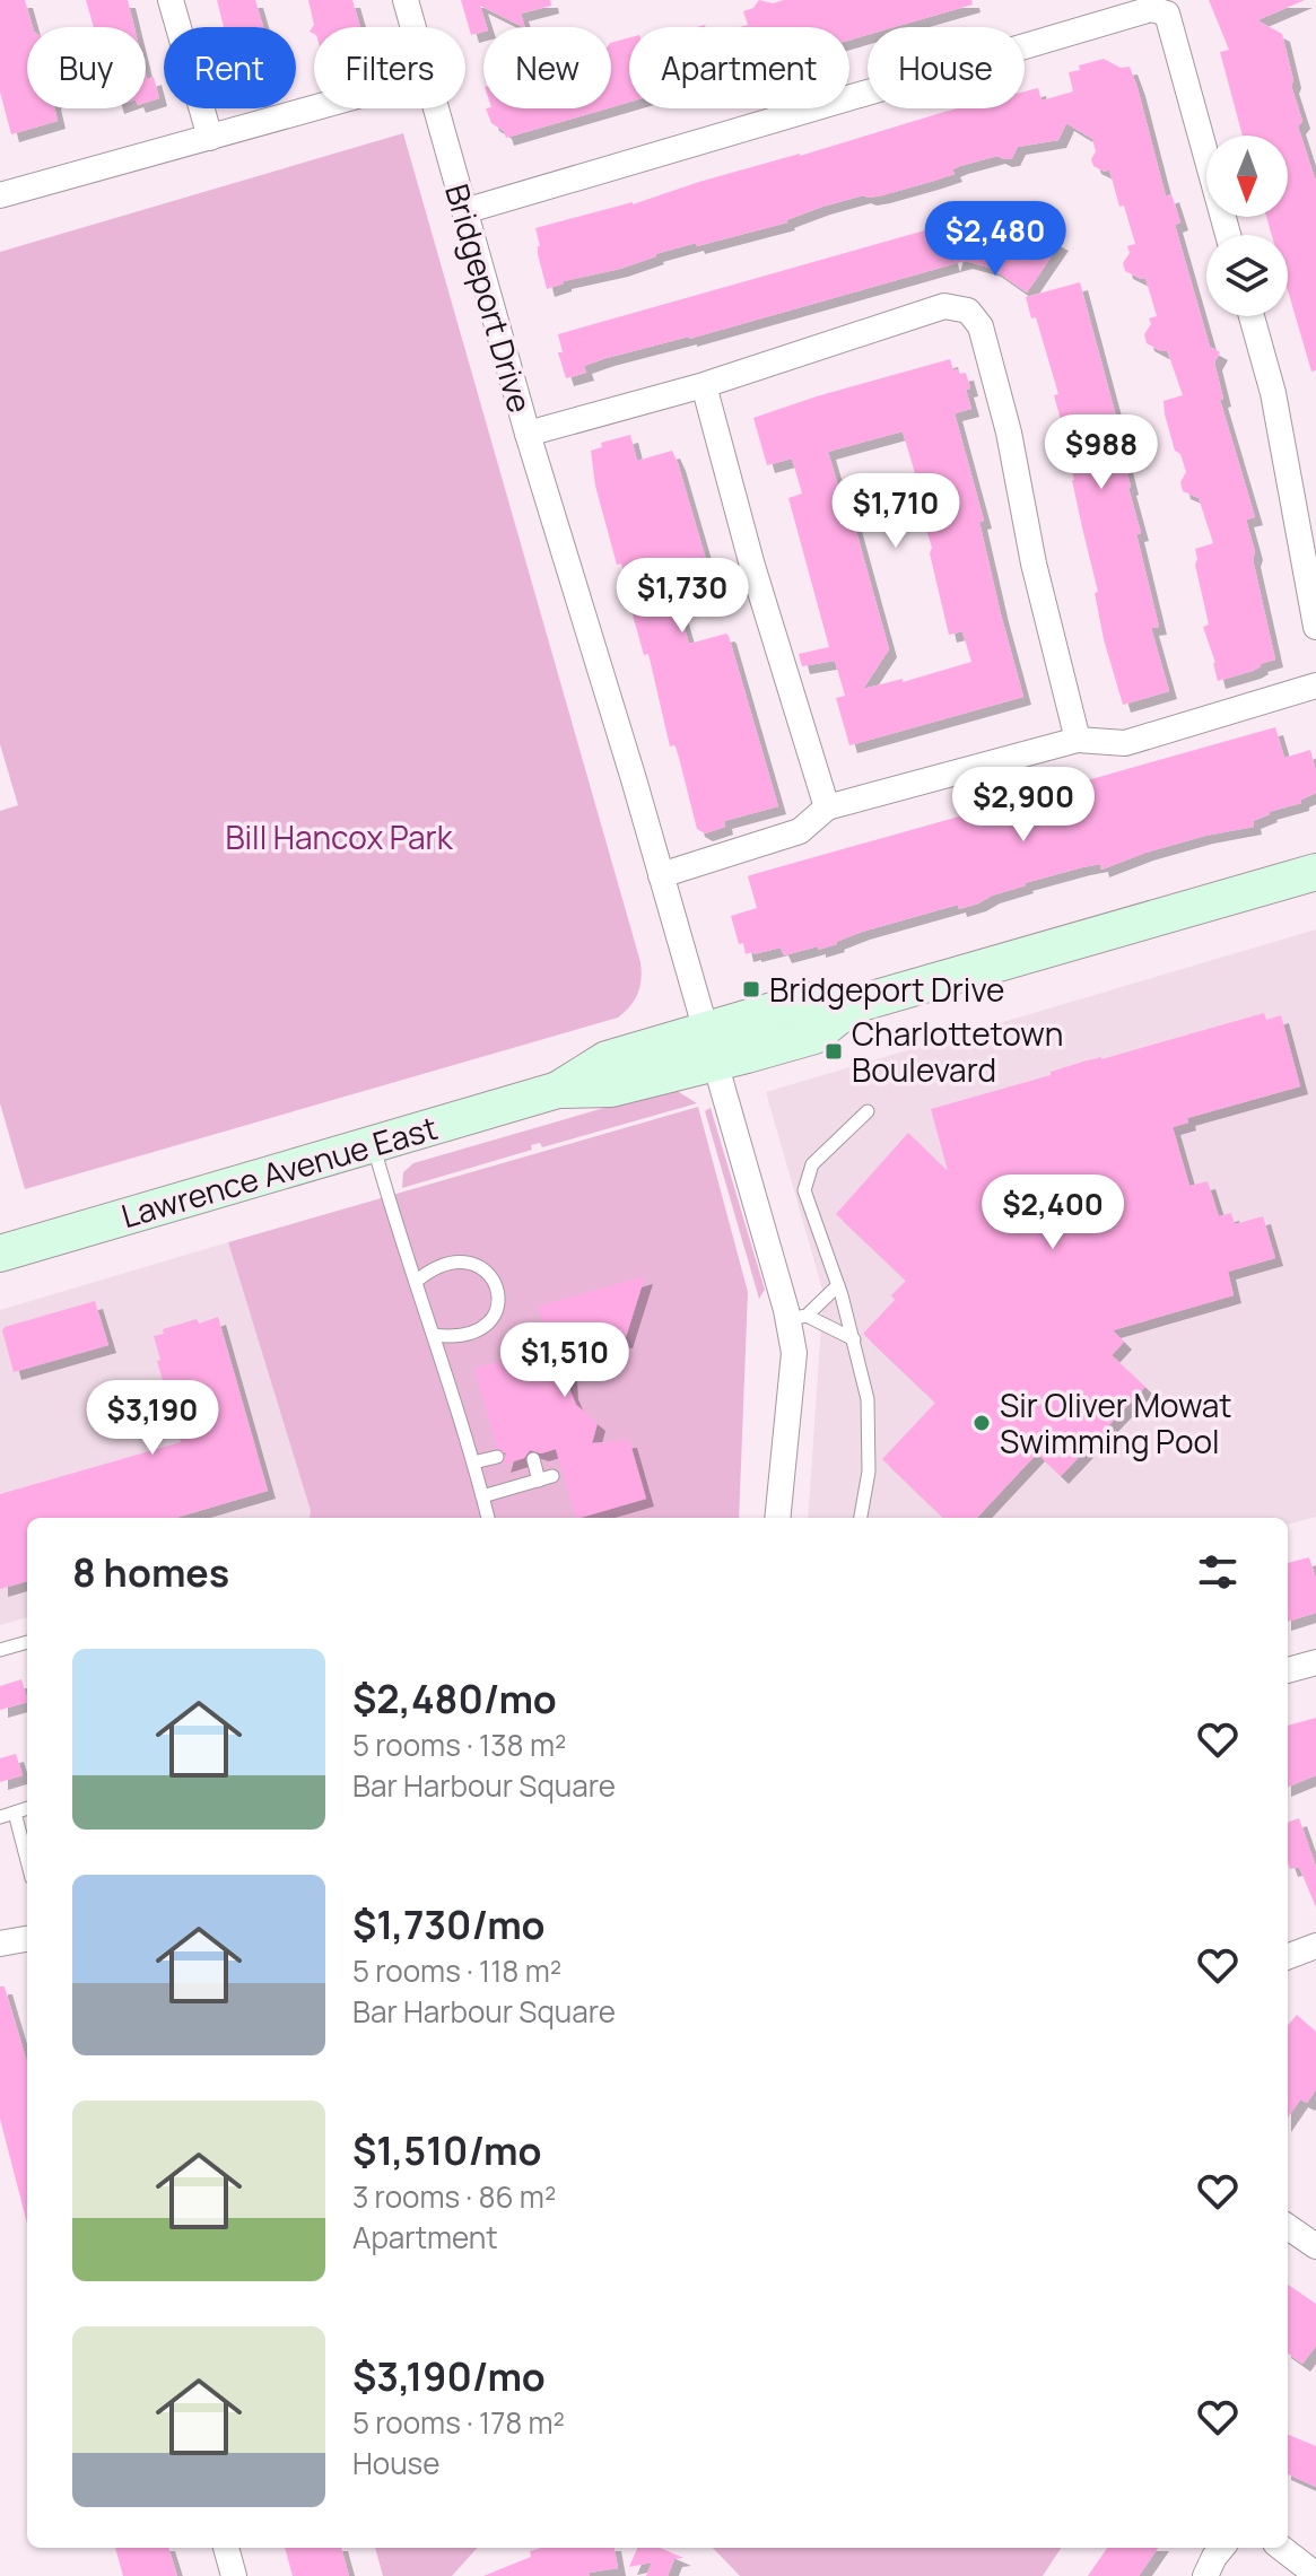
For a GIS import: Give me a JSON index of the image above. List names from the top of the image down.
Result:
{
  "streets": {
    "main road": ["Lawrence Avenue East"],
    "street": ["Bridgeport Drive"]
  },
  "crossings": [
    ["Bridgeport Drive", "Lawrence Avenue East"]
  ],
  "parks": ["Bill Hancox Park"],
  "places": {
    "transit": ["Bridgeport Drive", "Charlottetown Boulevard"],
    "other": ["Sir Oliver Mowat Swimming Pool"]
  },
  "north": "bottom",
  "page": {
    "chip": [
      "Buy",
      "Rent",
      "Filters",
      "New",
      "Apartment",
      "House"
    ],
    "price": [
      "$2,480",
      "$988",
      "$1,710",
      "$1,730",
      "$2,900",
      "$2,400",
      "$1,510",
      "$3,190"
    ],
    "heading": "8 homes",
    "list": [
      {
        "name": "$2,480/mo",
        "note": "5 rooms · 138 m² · Bar Harbour Square"
      },
      {
        "name": "$1,730/mo",
        "note": "5 rooms · 118 m² · Bar Harbour Square"
      },
      {
        "name": "$1,510/mo",
        "note": "3 rooms · 86 m² · Apartment"
      },
      {
        "name": "$3,190/mo",
        "note": "5 rooms · 178 m² · House"
      }
    ]
  }
}
